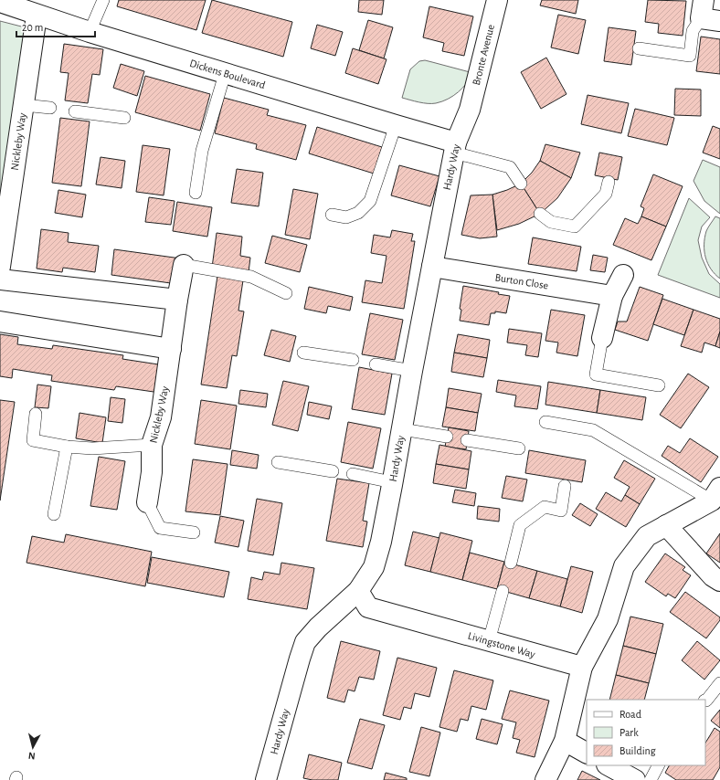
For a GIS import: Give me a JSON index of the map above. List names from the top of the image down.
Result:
{
  "streets": {
    "street": [
      "Bronte Avenue",
      "Dickens Boulevard",
      "Nickleby Way",
      "Hardy Way",
      "Burton Close",
      "Livingstone Way"
    ]
  },
  "crossings": [
    ["Bronte Avenue", "Hardy Way"],
    ["Dickens Boulevard", "Nickleby Way"],
    ["Dickens Boulevard", "Hardy Way"],
    ["Hardy Way", "Burton Close"],
    ["Hardy Way", "Livingstone Way"]
  ],
  "legend": ["Road", "Park", "Building"],
  "scale_bar": "20 m",
  "north": "bottom"
}
